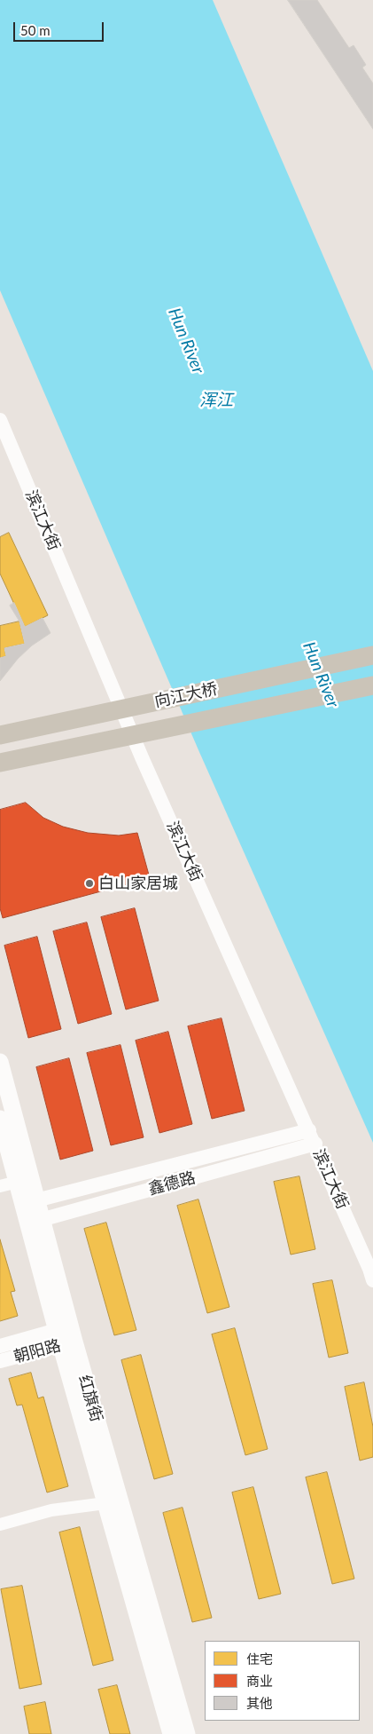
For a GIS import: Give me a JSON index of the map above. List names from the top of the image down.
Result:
{
  "streets": {
    "main road": ["向江大桥", "红旗街"],
    "street": ["滨江大街", "鑫德路", "朝阳路"]
  },
  "crossings": [
    ["滨江大街", "鑫德路"],
    ["朝阳路", "红旗街"]
  ],
  "water": ["Hun River", "浑江"],
  "places": ["白山家居城"],
  "legend": ["住宅", "商业", "其他"],
  "scale_bar": "50 m"
}
